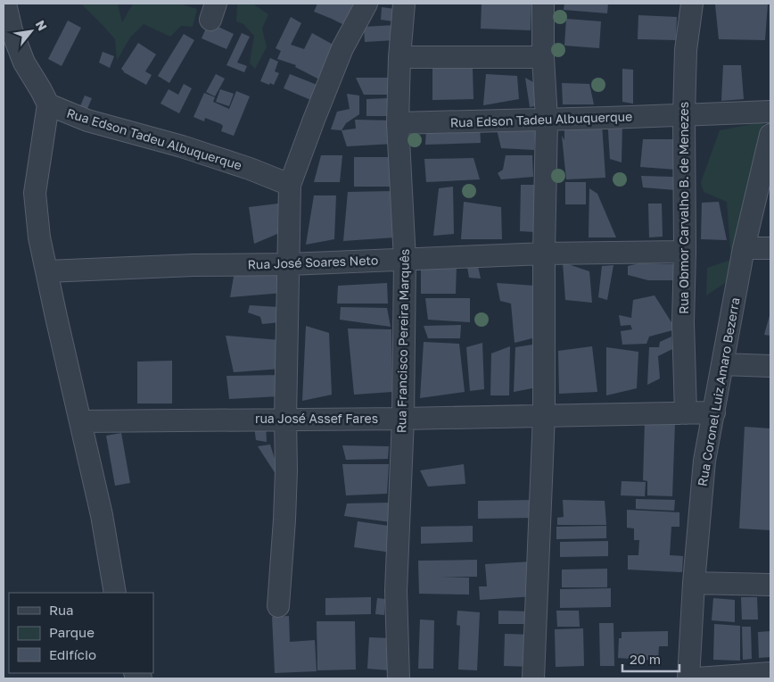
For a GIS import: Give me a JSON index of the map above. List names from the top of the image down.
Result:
{
  "streets": {
    "street": [
      "Rua Edson Tadeu Albuquerque",
      "Rua Obmor Carvalho B. de Menezes",
      "Rua José Soares Neto",
      "Rua Francisco Pereira Marquês",
      "Rua Coronel Luiz Amaro Bezerra",
      "rua José Assef Fares"
    ]
  },
  "crossings": [
    ["Rua Edson Tadeu Albuquerque", "Rua Obmor Carvalho B. de Menezes"],
    ["Rua Edson Tadeu Albuquerque", "Rua Francisco Pereira Marquês"],
    ["Rua Obmor Carvalho B. de Menezes", "Rua José Soares Neto"],
    ["Rua Obmor Carvalho B. de Menezes", "rua José Assef Fares"],
    ["Rua José Soares Neto", "Rua Francisco Pereira Marquês"],
    ["Rua Francisco Pereira Marquês", "rua José Assef Fares"],
    ["Rua Coronel Luiz Amaro Bezerra", "rua José Assef Fares"]
  ],
  "legend": ["Rua", "Parque", "Edifício"],
  "scale_bar": "20 m",
  "north": "top right"
}
